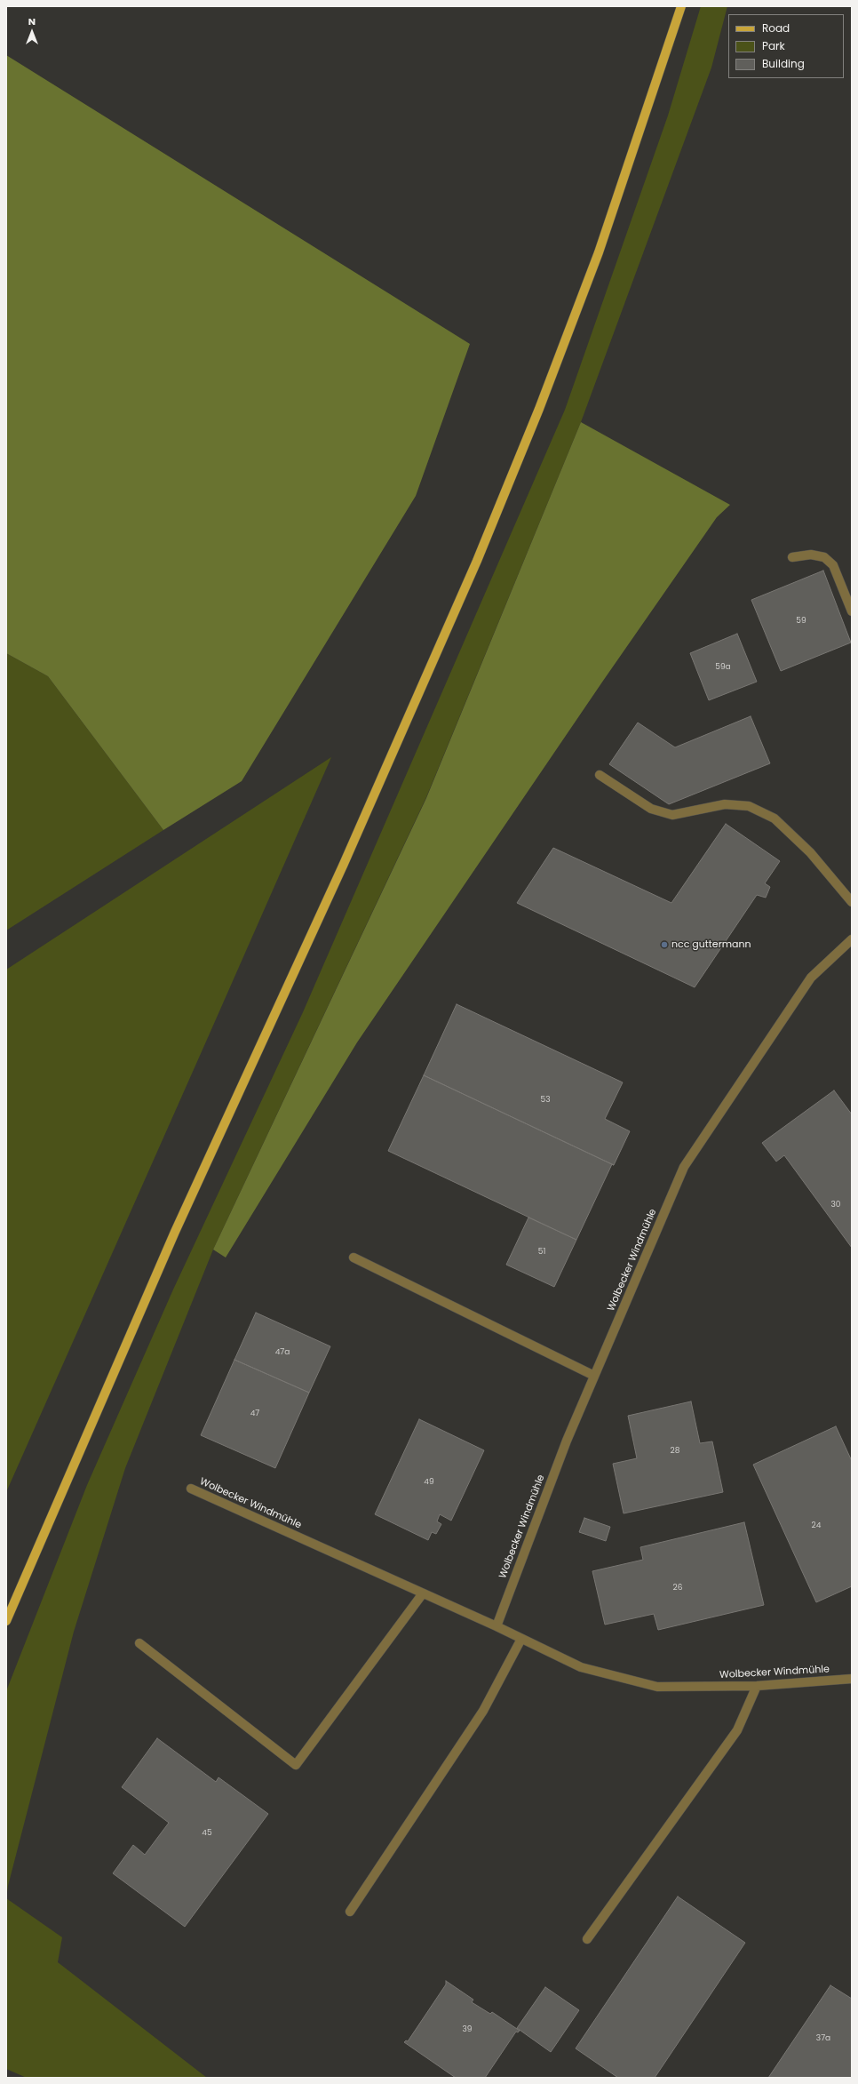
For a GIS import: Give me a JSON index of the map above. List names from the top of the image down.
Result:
{
  "streets": {
    "street": ["Wolbecker Windmühle"]
  },
  "places": ["ncc guttermann"],
  "house_numbers": [
    "59",
    "59a",
    "53",
    "30",
    "51",
    "47a",
    "47",
    "28",
    "49",
    "24",
    "26",
    "45",
    "39",
    "37a"
  ],
  "legend": ["Road", "Park", "Building"],
  "north": "top"
}
